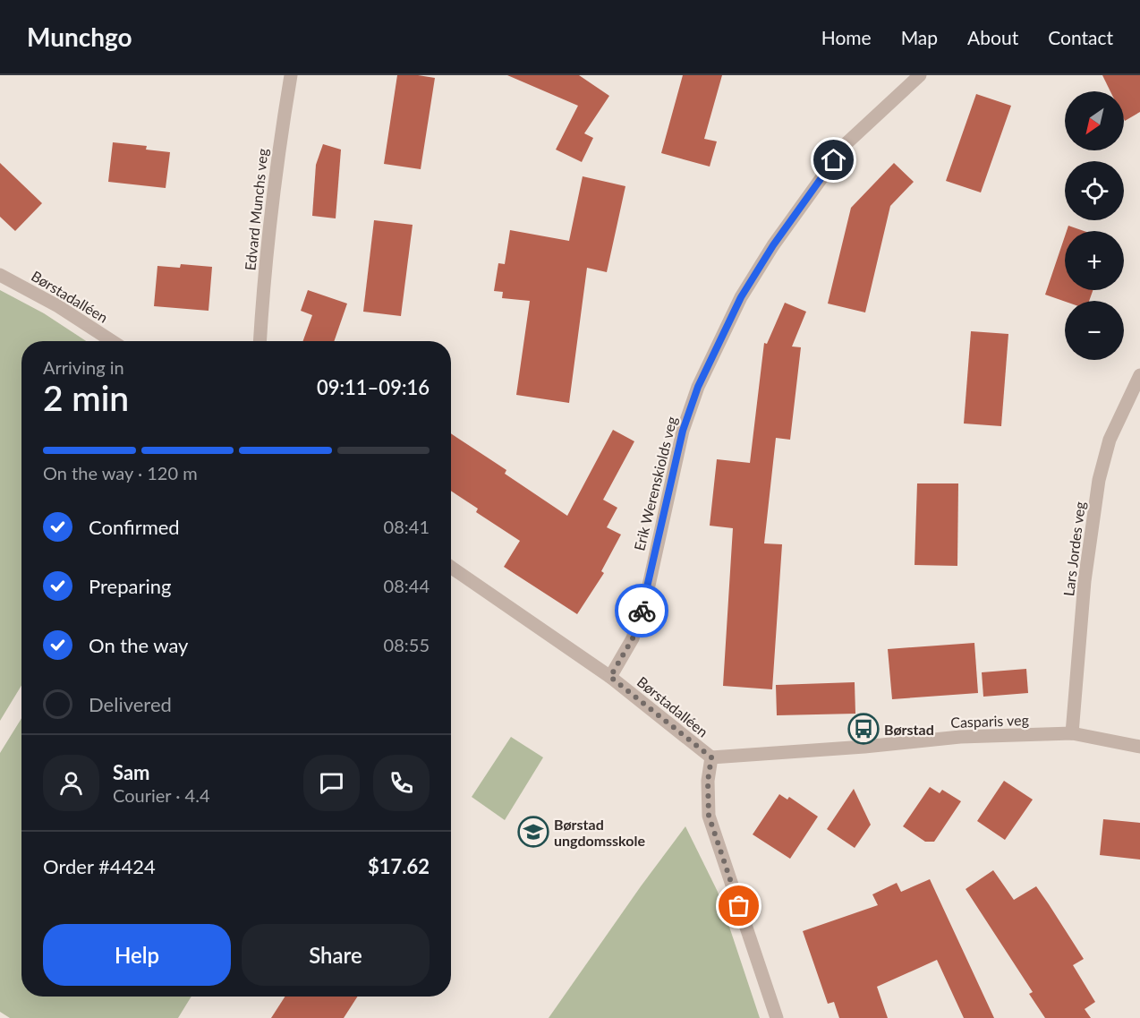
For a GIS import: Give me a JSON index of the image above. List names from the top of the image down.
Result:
{
  "streets": {
    "street": [
      "Edvard Munchs veg",
      "Børstadalléen",
      "Erik Werenskiolds veg",
      "Lars Jordes veg",
      "Casparis veg"
    ]
  },
  "crossings": [
    ["Børstadalléen", "Erik Werenskiolds veg"],
    ["Børstadalléen", "Casparis veg"],
    ["Lars Jordes veg", "Casparis veg"]
  ],
  "places": {
    "bus stop": ["Børstad"],
    "school or university": ["Børstad ungdomsskole"]
  },
  "north": "bottom left",
  "page": {
    "header": "Munchgo",
    "nav": [
      "Home",
      "Map",
      "About",
      "Contact"
    ],
    "map_buttons": ["+", "−"],
    "heading": ["2 min", "Arriving in", "09:11–09:16"],
    "panel": [
      "Sam",
      "Courier · 4.4",
      "Order #4424",
      "$17.62"
    ],
    "bar": "On the way · 120 m",
    "list": [
      ["Confirmed", "08:41"],
      ["Preparing", "08:44"],
      ["On the way", "08:55"],
      "Delivered"
    ],
    "buttons": ["Help", "Share"]
  }
}
